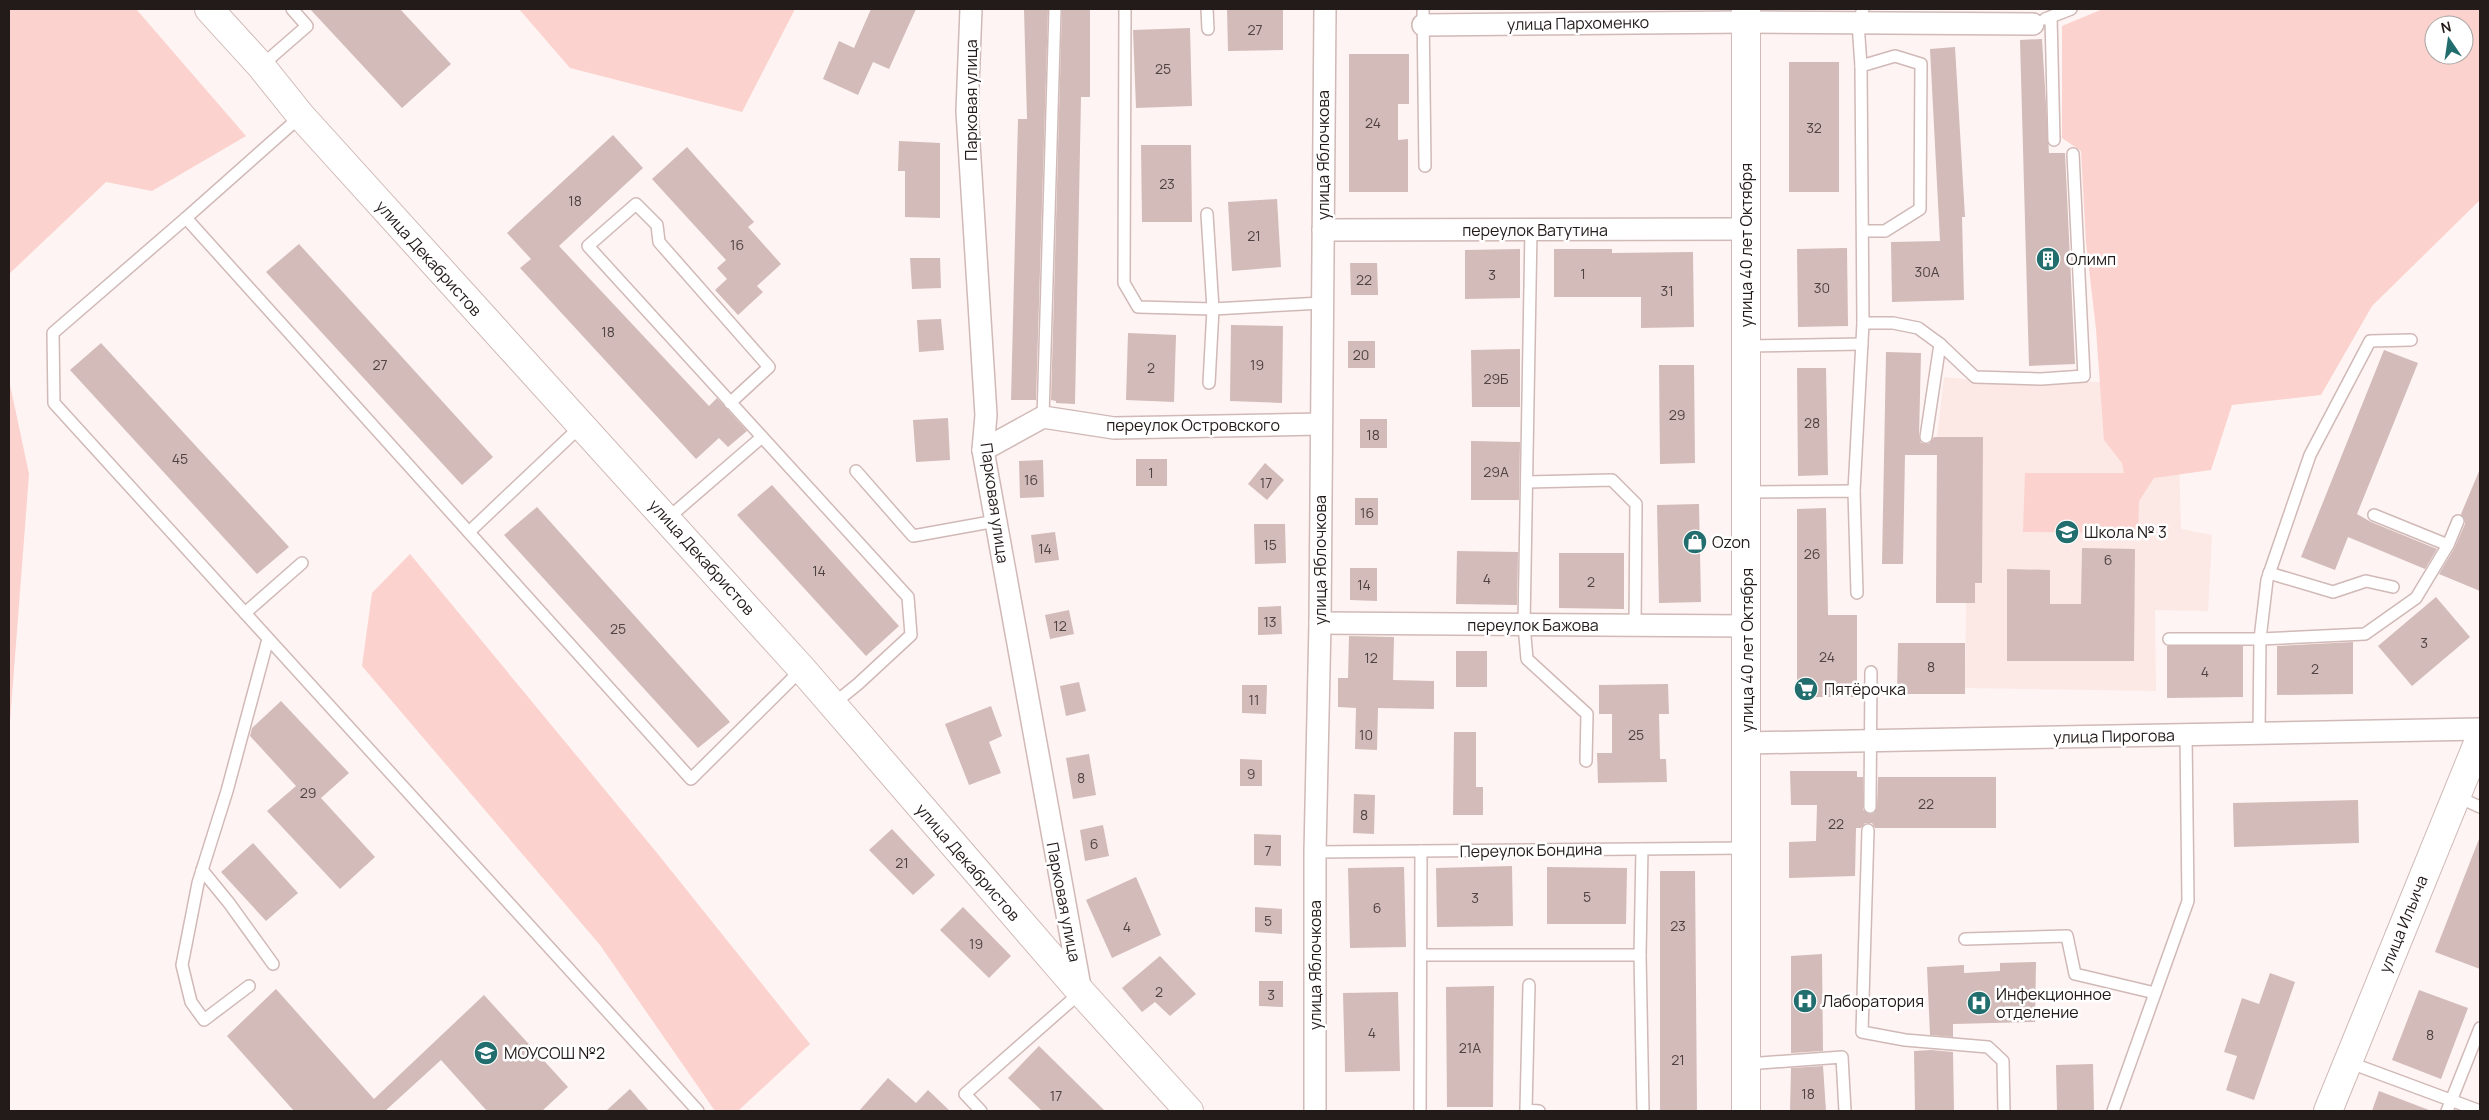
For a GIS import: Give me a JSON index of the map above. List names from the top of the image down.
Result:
{
  "streets": {
    "street": [
      "улица Пархоменко",
      "Парковая улица",
      "улица Яблочкова",
      "переулок Ватутина",
      "улица 40 лет Октября",
      "улица Декабристов",
      "переулок Островского",
      "переулок Бажова",
      "улица Пирогова",
      "улица Ильича"
    ],
    "lane": ["Переулок Бондина"]
  },
  "crossings": [
    ["улица Пархоменко", "улица 40 лет Октября"],
    ["Парковая улица", "улица Декабристов"],
    ["улица Яблочкова", "переулок Ватутина"],
    ["улица Яблочкова", "переулок Островского"],
    ["улица Яблочкова", "переулок Бажова"],
    ["улица Яблочкова", "Переулок Бондина"],
    ["переулок Ватутина", "улица 40 лет Октября"],
    ["улица 40 лет Октября", "переулок Бажова"],
    ["улица 40 лет Октября", "улица Пирогова"],
    ["улица 40 лет Октября", "Переулок Бондина"]
  ],
  "places": {
    "building": ["Олимп"],
    "school or university": ["Школа № 3", "МОУСОШ №2"],
    "shop": ["Ozon"],
    "supermarket": ["Пятёрочка"],
    "hospital": ["Лаборатория", "Инфекционное отделение"]
  },
  "house_numbers": [
    "27",
    "25",
    "24",
    "32",
    "23",
    "18",
    "21",
    "16",
    "30А",
    "1",
    "3",
    "22",
    "30",
    "31",
    "18",
    "20",
    "27",
    "19",
    "2",
    "29Б",
    "29",
    "28",
    "18",
    "45",
    "29А",
    "1",
    "16",
    "17",
    "16",
    "15",
    "14",
    "26",
    "6",
    "14",
    "4",
    "2",
    "14",
    "13",
    "12",
    "25",
    "3",
    "24",
    "12",
    "8",
    "2",
    "4",
    "11",
    "10",
    "25",
    "9",
    "8",
    "29",
    "22",
    "8",
    "22",
    "6",
    "7",
    "21",
    "5",
    "3",
    "6",
    "5",
    "23",
    "4",
    "19",
    "2",
    "3",
    "4",
    "8",
    "21А",
    "21",
    "18",
    "17"
  ],
  "north": "top"
}
